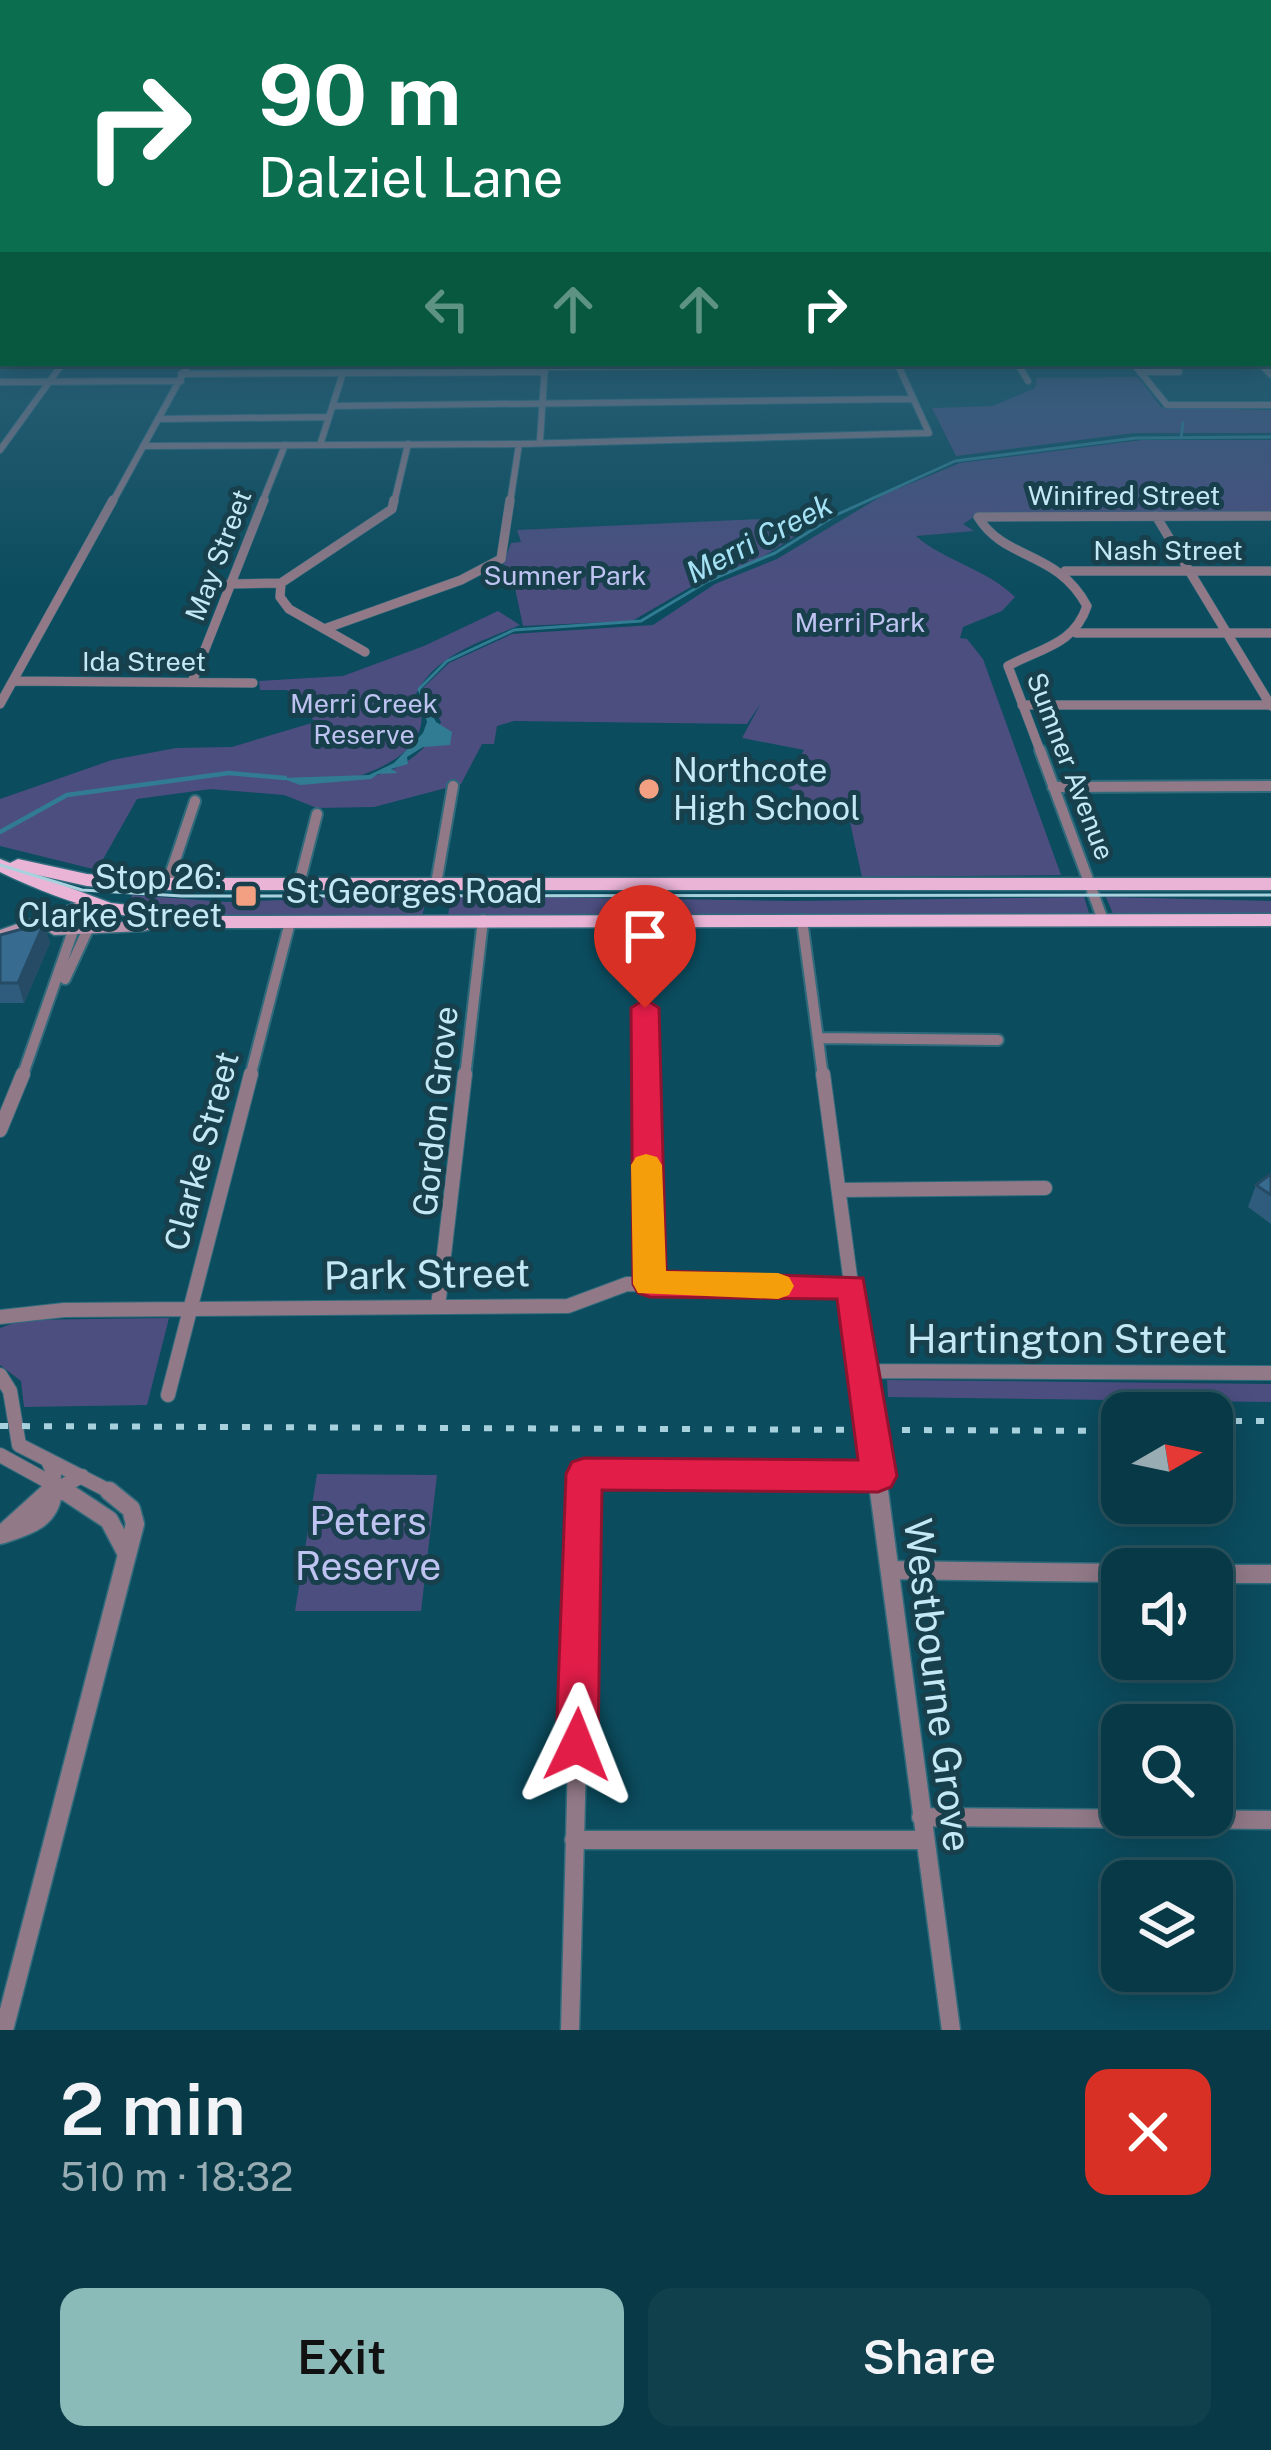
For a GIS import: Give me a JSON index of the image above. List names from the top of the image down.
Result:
{
  "streets": {
    "highway": ["St Georges Road"],
    "street": [
      "Winifred Street",
      "Nash Street",
      "May Street",
      "Ida Street",
      "Sumner Avenue",
      "Gordon Grove",
      "Clarke Street",
      "Park Street",
      "Hartington Street",
      "Westbourne Grove"
    ]
  },
  "crossings": [
    ["Winifred Street", "Nash Street"],
    ["Winifred Street", "Sumner Avenue"],
    ["Nash Street", "Sumner Avenue"],
    ["May Street", "Ida Street"],
    ["Sumner Avenue", "St Georges Road"],
    ["St Georges Road", "Gordon Grove"],
    ["St Georges Road", "Clarke Street"],
    ["St Georges Road", "Westbourne Grove"],
    ["Gordon Grove", "Park Street"],
    ["Clarke Street", "Park Street"],
    ["Park Street", "Westbourne Grove"],
    ["Hartington Street", "Westbourne Grove"]
  ],
  "water": ["Merri Creek"],
  "parks": [
    "Sumner Park",
    "Merri Park",
    "Merri Creek Reserve",
    "Peters Reserve"
  ],
  "places": {
    "other": ["Northcote High School"],
    "transit": ["Stop 26: Clarke Street"]
  },
  "north": "right",
  "page": {
    "turn": ["90 m", "Dalziel Lane"],
    "heading": ["2 min", "510 m · 18:32"],
    "buttons": ["Exit", "Share"]
  }
}
